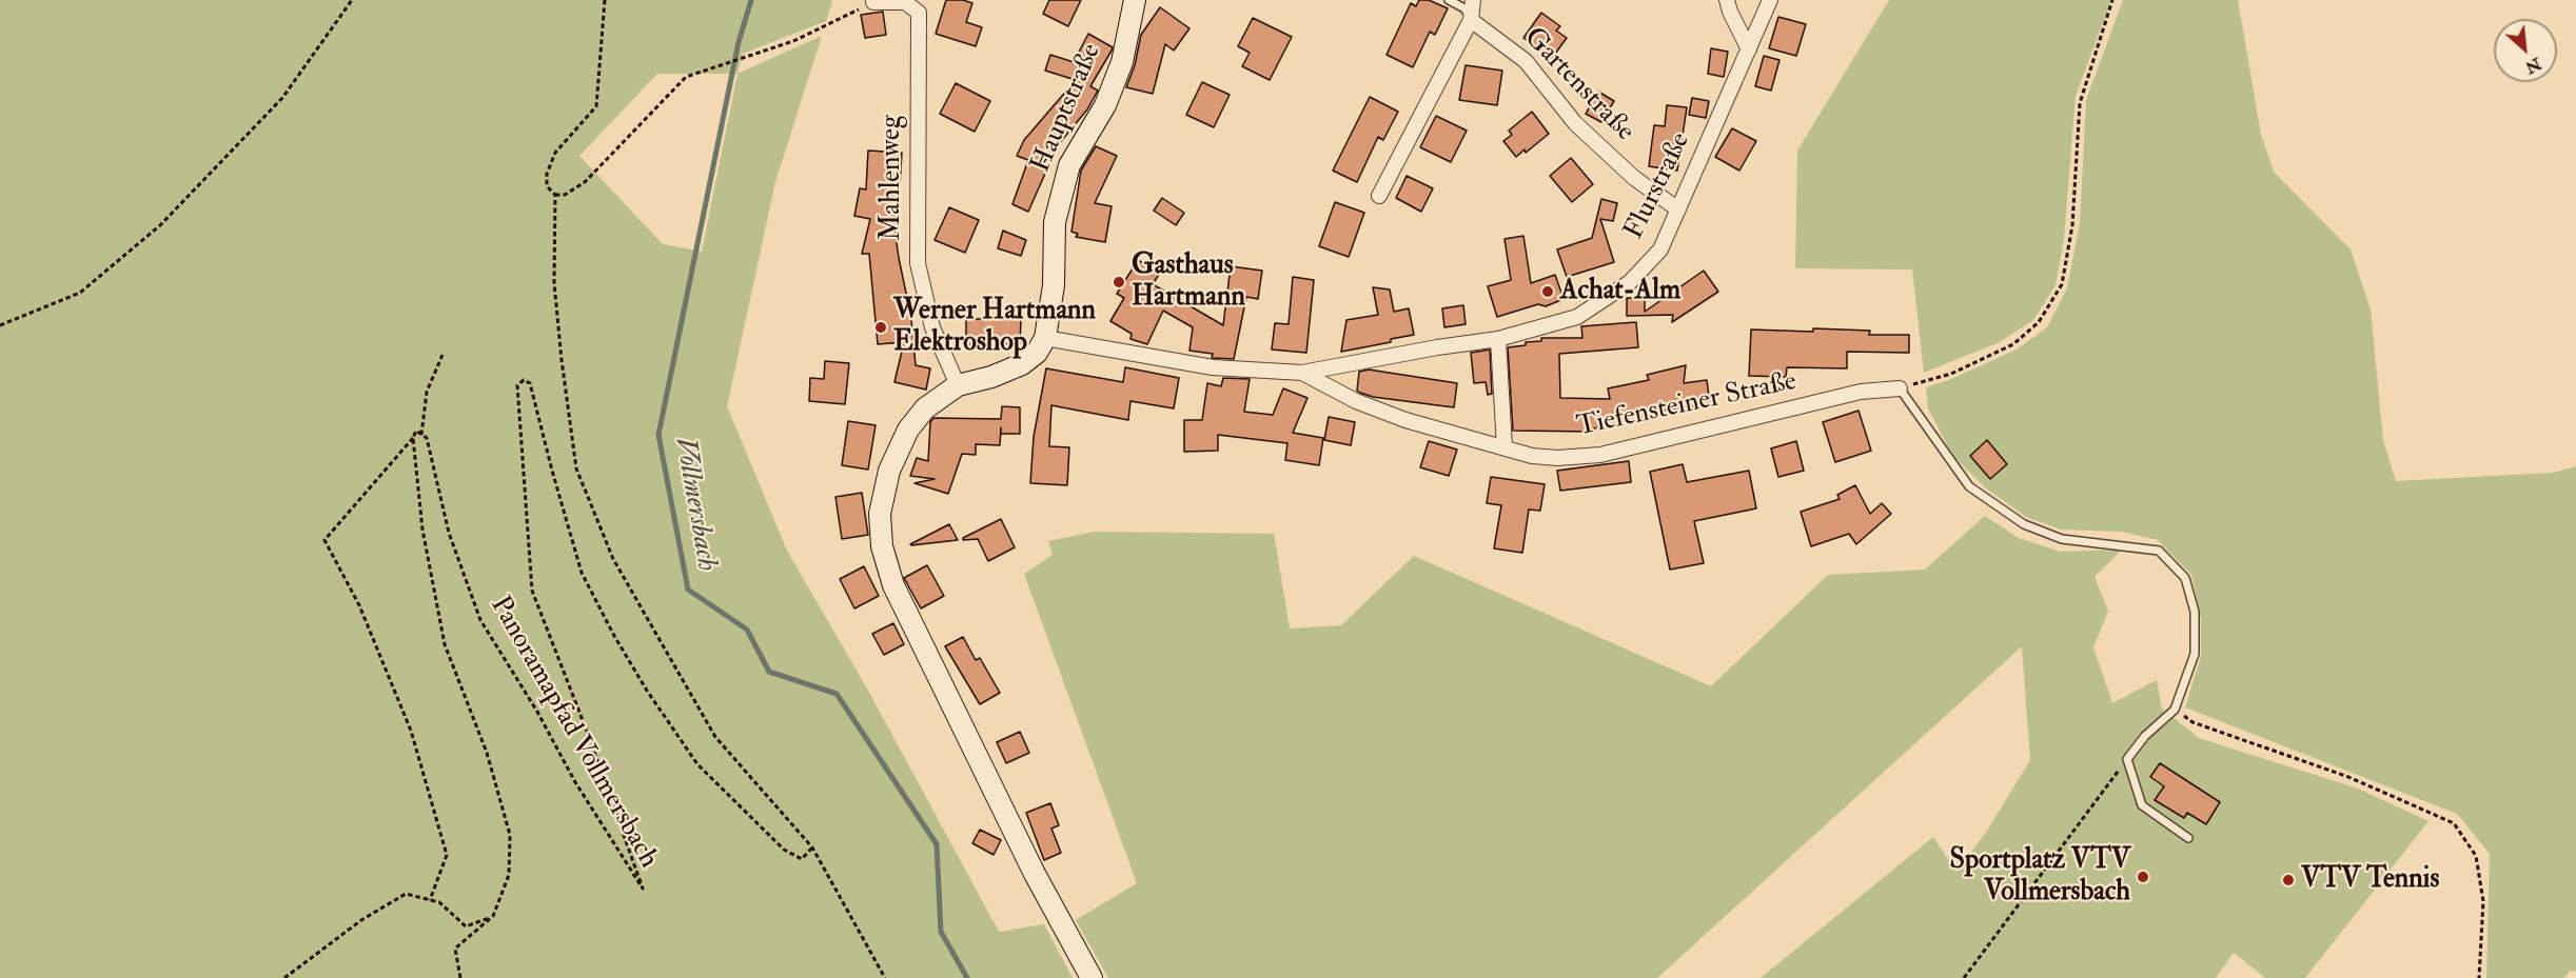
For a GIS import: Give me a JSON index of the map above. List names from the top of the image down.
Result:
{
  "streets": {
    "main road": ["Hauptstraße"],
    "street": [
      "Gartenstraße",
      "Mahlenweg",
      "Flurstraße",
      "Tiefensteiner Straße"
    ],
    "path": ["Panoramapfad Vollmersbach"]
  },
  "crossings": [
    ["Gartenstraße", "Flurstraße"],
    ["Hauptstraße", "Tiefensteiner Straße"],
    ["Flurstraße", "Tiefensteiner Straße"]
  ],
  "water": ["Vollmersbach"],
  "places": [
    "Gasthaus Hartmann",
    "Achat-Alm",
    "Werner Hartmann Elektroshop",
    "Sportplatz VTV Vollmersbach",
    "VTV Tennis"
  ],
  "north": "bottom right"
}
